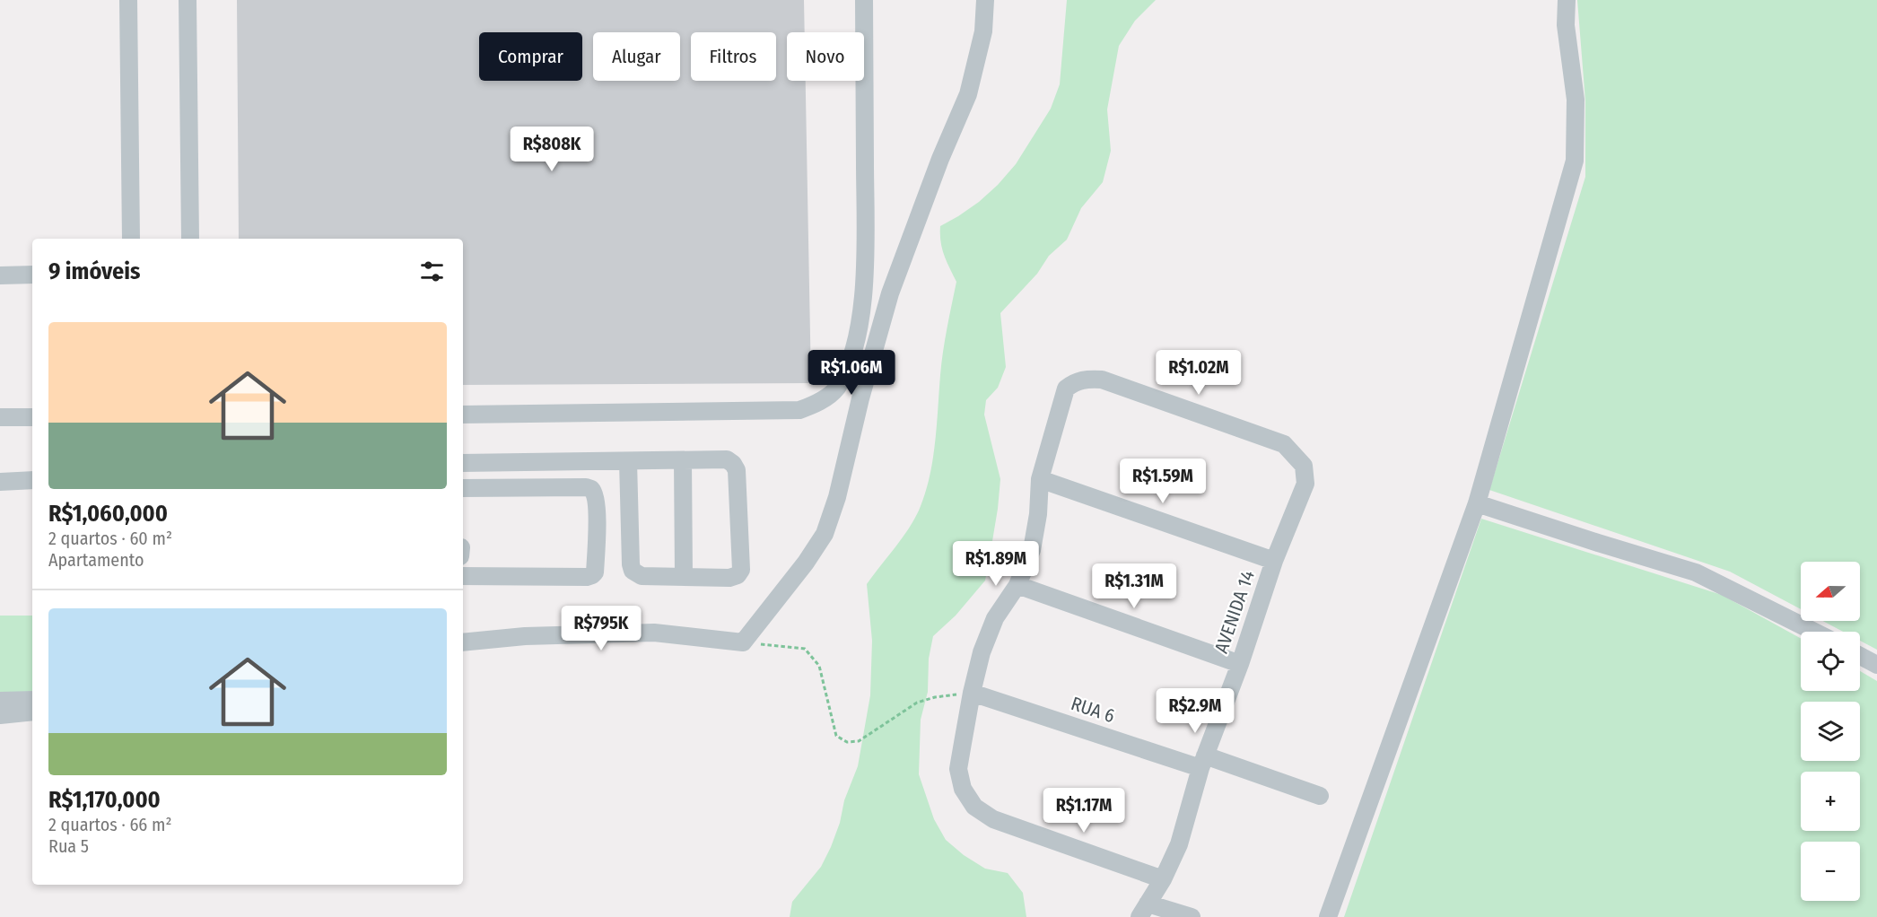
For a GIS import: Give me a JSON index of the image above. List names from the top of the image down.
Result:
{
  "streets": {
    "street": ["AVENIDA 14", "RUA 6"]
  },
  "crossings": [
    ["AVENIDA 14", "RUA 6"]
  ],
  "north": "left",
  "page": {
    "chip": [
      "Comprar",
      "Alugar",
      "Filtros",
      "Novo"
    ],
    "price": [
      "R$808K",
      "R$1.06M",
      "R$1.02M",
      "R$1.59M",
      "R$1.89M",
      "R$1.31M",
      "R$795K",
      "R$2.9M",
      "R$1.17M"
    ],
    "heading": "9 imóveis",
    "list": [
      {
        "name": "R$1,060,000",
        "note": "2 quartos · 60 m² · Apartamento"
      },
      {
        "name": "R$1,170,000",
        "note": "2 quartos · 66 m² · Rua 5"
      }
    ],
    "map_buttons": ["+", "−"]
  }
}
